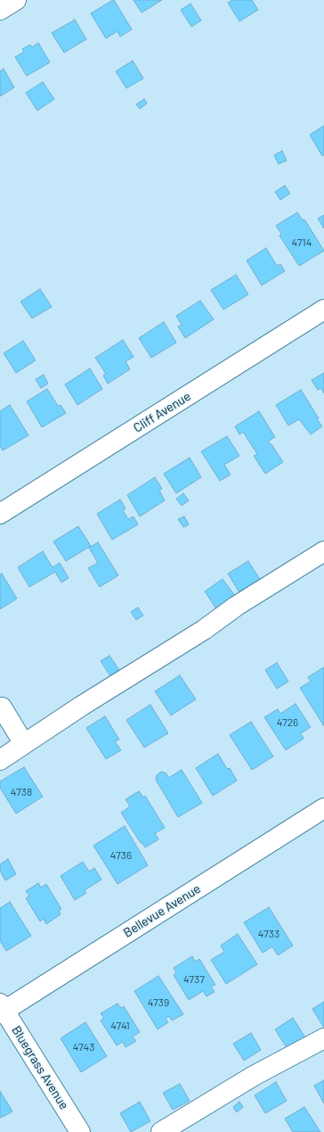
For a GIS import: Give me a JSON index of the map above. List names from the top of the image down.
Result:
{
  "streets": {
    "street": ["Cliff Avenue", "Bellevue Avenue", "Bluegrass Avenue"]
  },
  "crossings": [
    ["Bellevue Avenue", "Bluegrass Avenue"]
  ],
  "house_numbers": [
    "4714",
    "4726",
    "4738",
    "4736",
    "4733",
    "4737",
    "4739",
    "4741",
    "4743"
  ]
}
